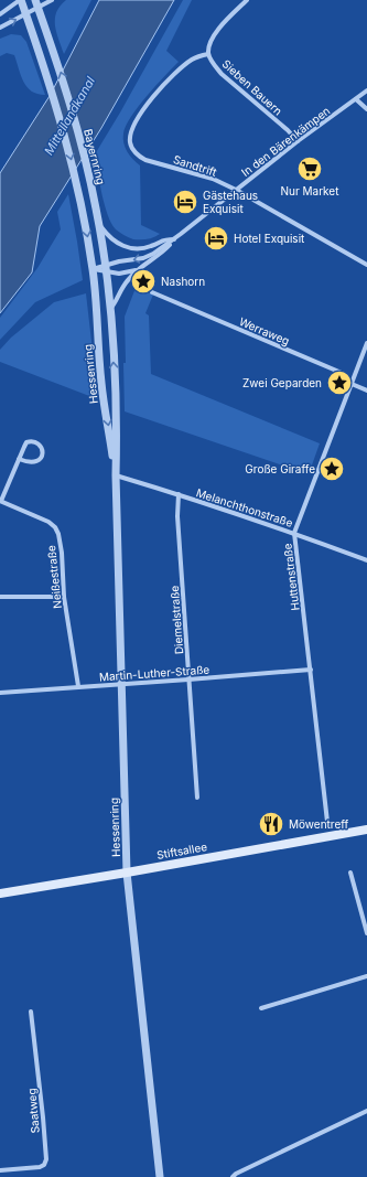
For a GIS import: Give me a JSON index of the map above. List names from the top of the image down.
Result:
{
  "streets": {
    "main road": ["Stiftsallee"],
    "street": [
      "Sieben Bauern",
      "In den Bärenkämpen",
      "Bayernring",
      "Sandtrift",
      "Werraweg",
      "Hessenring",
      "Melanchthonstraße",
      "Neißestraße",
      "Huttenstraße",
      "Diemelstraße",
      "Martin-Luther-Straße",
      "Saatweg"
    ]
  },
  "crossings": [
    ["Sieben Bauern", "In den Bärenkämpen"],
    ["Sieben Bauern", "Sandtrift"],
    ["In den Bärenkämpen", "Bayernring"],
    ["In den Bärenkämpen", "Sandtrift"],
    ["In den Bärenkämpen", "Hessenring"],
    ["Bayernring", "Hessenring"],
    ["Werraweg", "Huttenstraße"],
    ["Hessenring", "Melanchthonstraße"],
    ["Hessenring", "Martin-Luther-Straße"],
    ["Hessenring", "Stiftsallee"],
    ["Melanchthonstraße", "Huttenstraße"],
    ["Melanchthonstraße", "Diemelstraße"],
    ["Neißestraße", "Martin-Luther-Straße"],
    ["Huttenstraße", "Martin-Luther-Straße"],
    ["Diemelstraße", "Martin-Luther-Straße"]
  ],
  "water": ["Mittellandkanal"],
  "places": {
    "supermarket": ["Nur Market"],
    "hotel": ["Gästehaus Exquisit", "Hotel Exquisit"],
    "place": ["Nashorn", "Zwei Geparden", "Große Giraffe"],
    "restaurant": ["Möwentreff"]
  }
}
